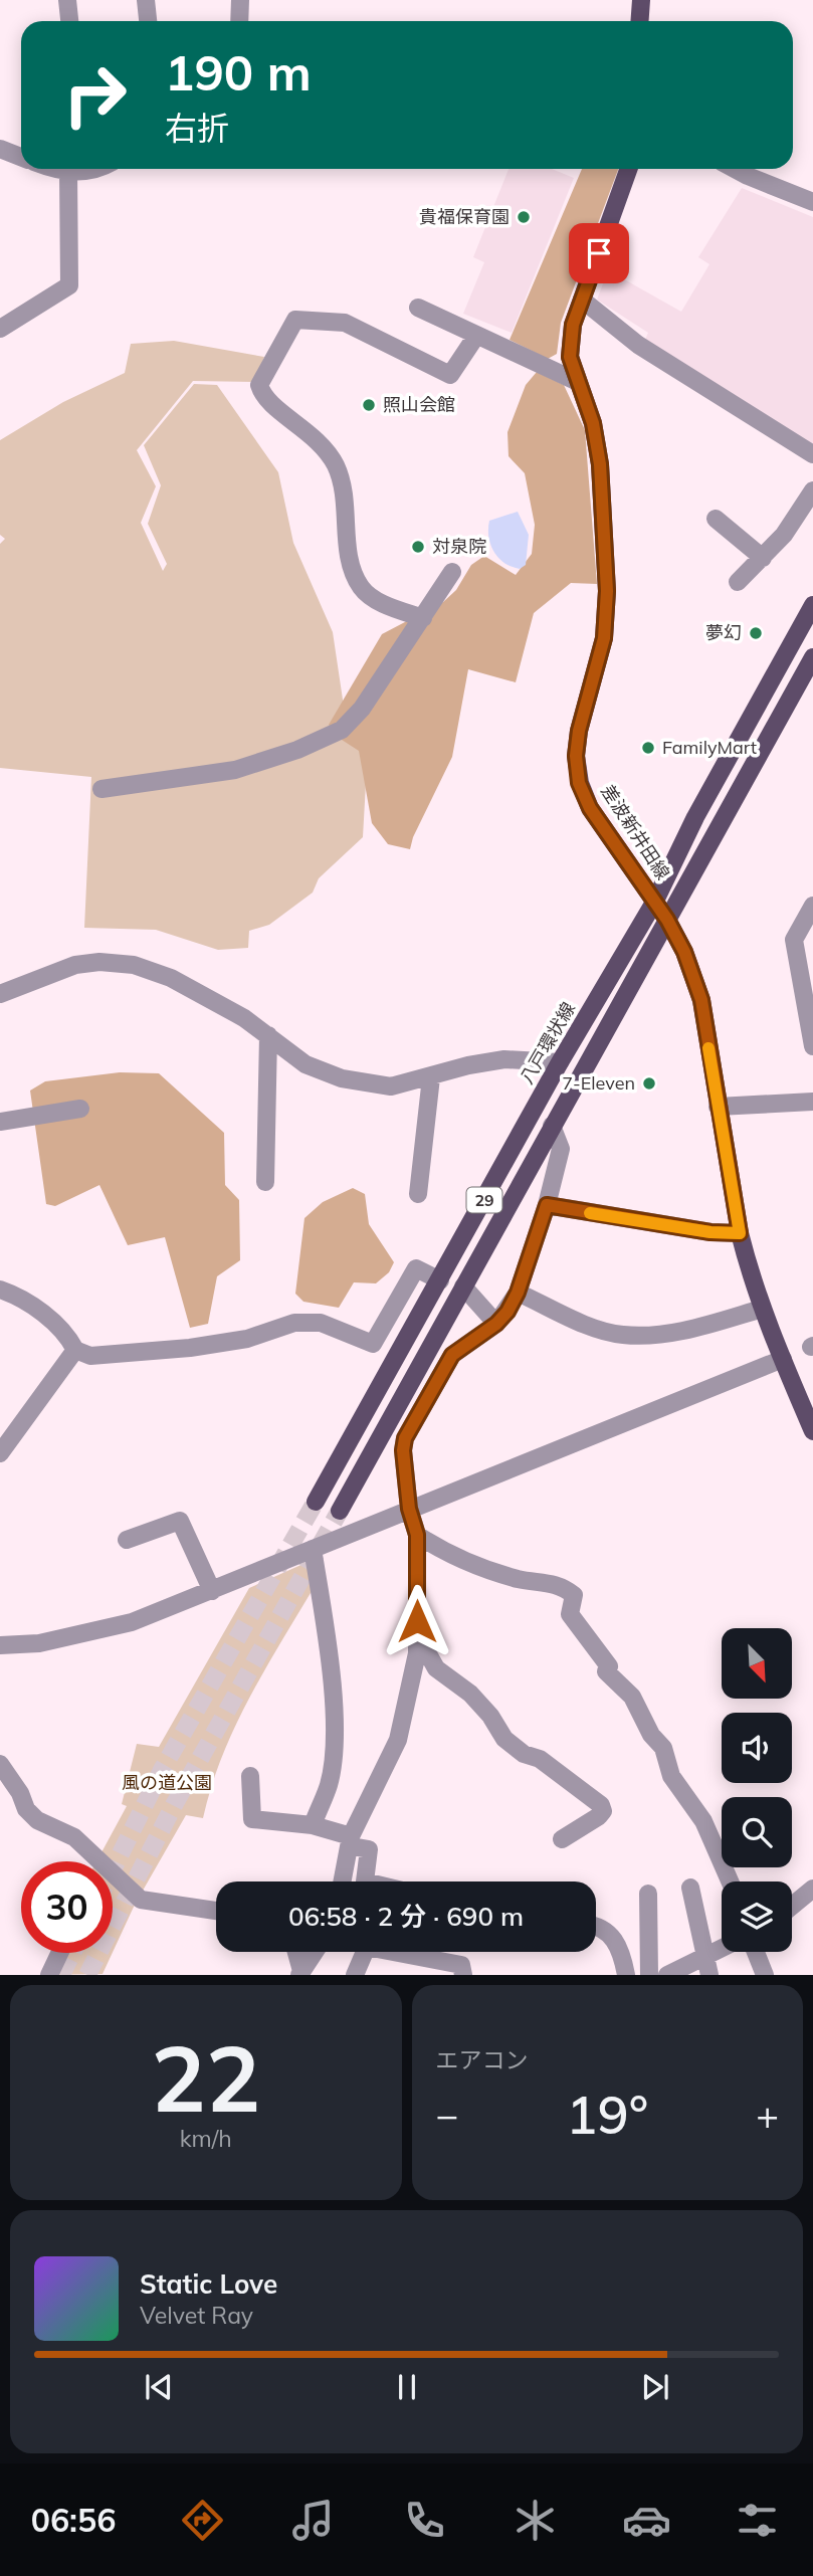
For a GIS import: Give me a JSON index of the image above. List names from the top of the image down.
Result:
{
  "streets": {
    "main road": ["差波新井田線", "八戸環状線", "29"]
  },
  "crossings": [
    ["差波新井田線", "八戸環状線"],
    ["差波新井田線", "29"]
  ],
  "parks": ["風の道公園"],
  "places": [
    "貴福保育園",
    "照山会館",
    "対泉院",
    "夢幻",
    "FamilyMart",
    "7-Eleven"
  ],
  "north": "bottom right",
  "page": {
    "turn": ["190 m", "右折"],
    "limit": "30",
    "trip": "06:58 · 2 分 · 690 m",
    "tile": [
      ["22", "km/h"],
      "エアコン"
    ],
    "heat": ["−", "19°", "+"],
    "song": ["Static Love", "Velvet Ray"],
    "tabs": "06:56"
  }
}
